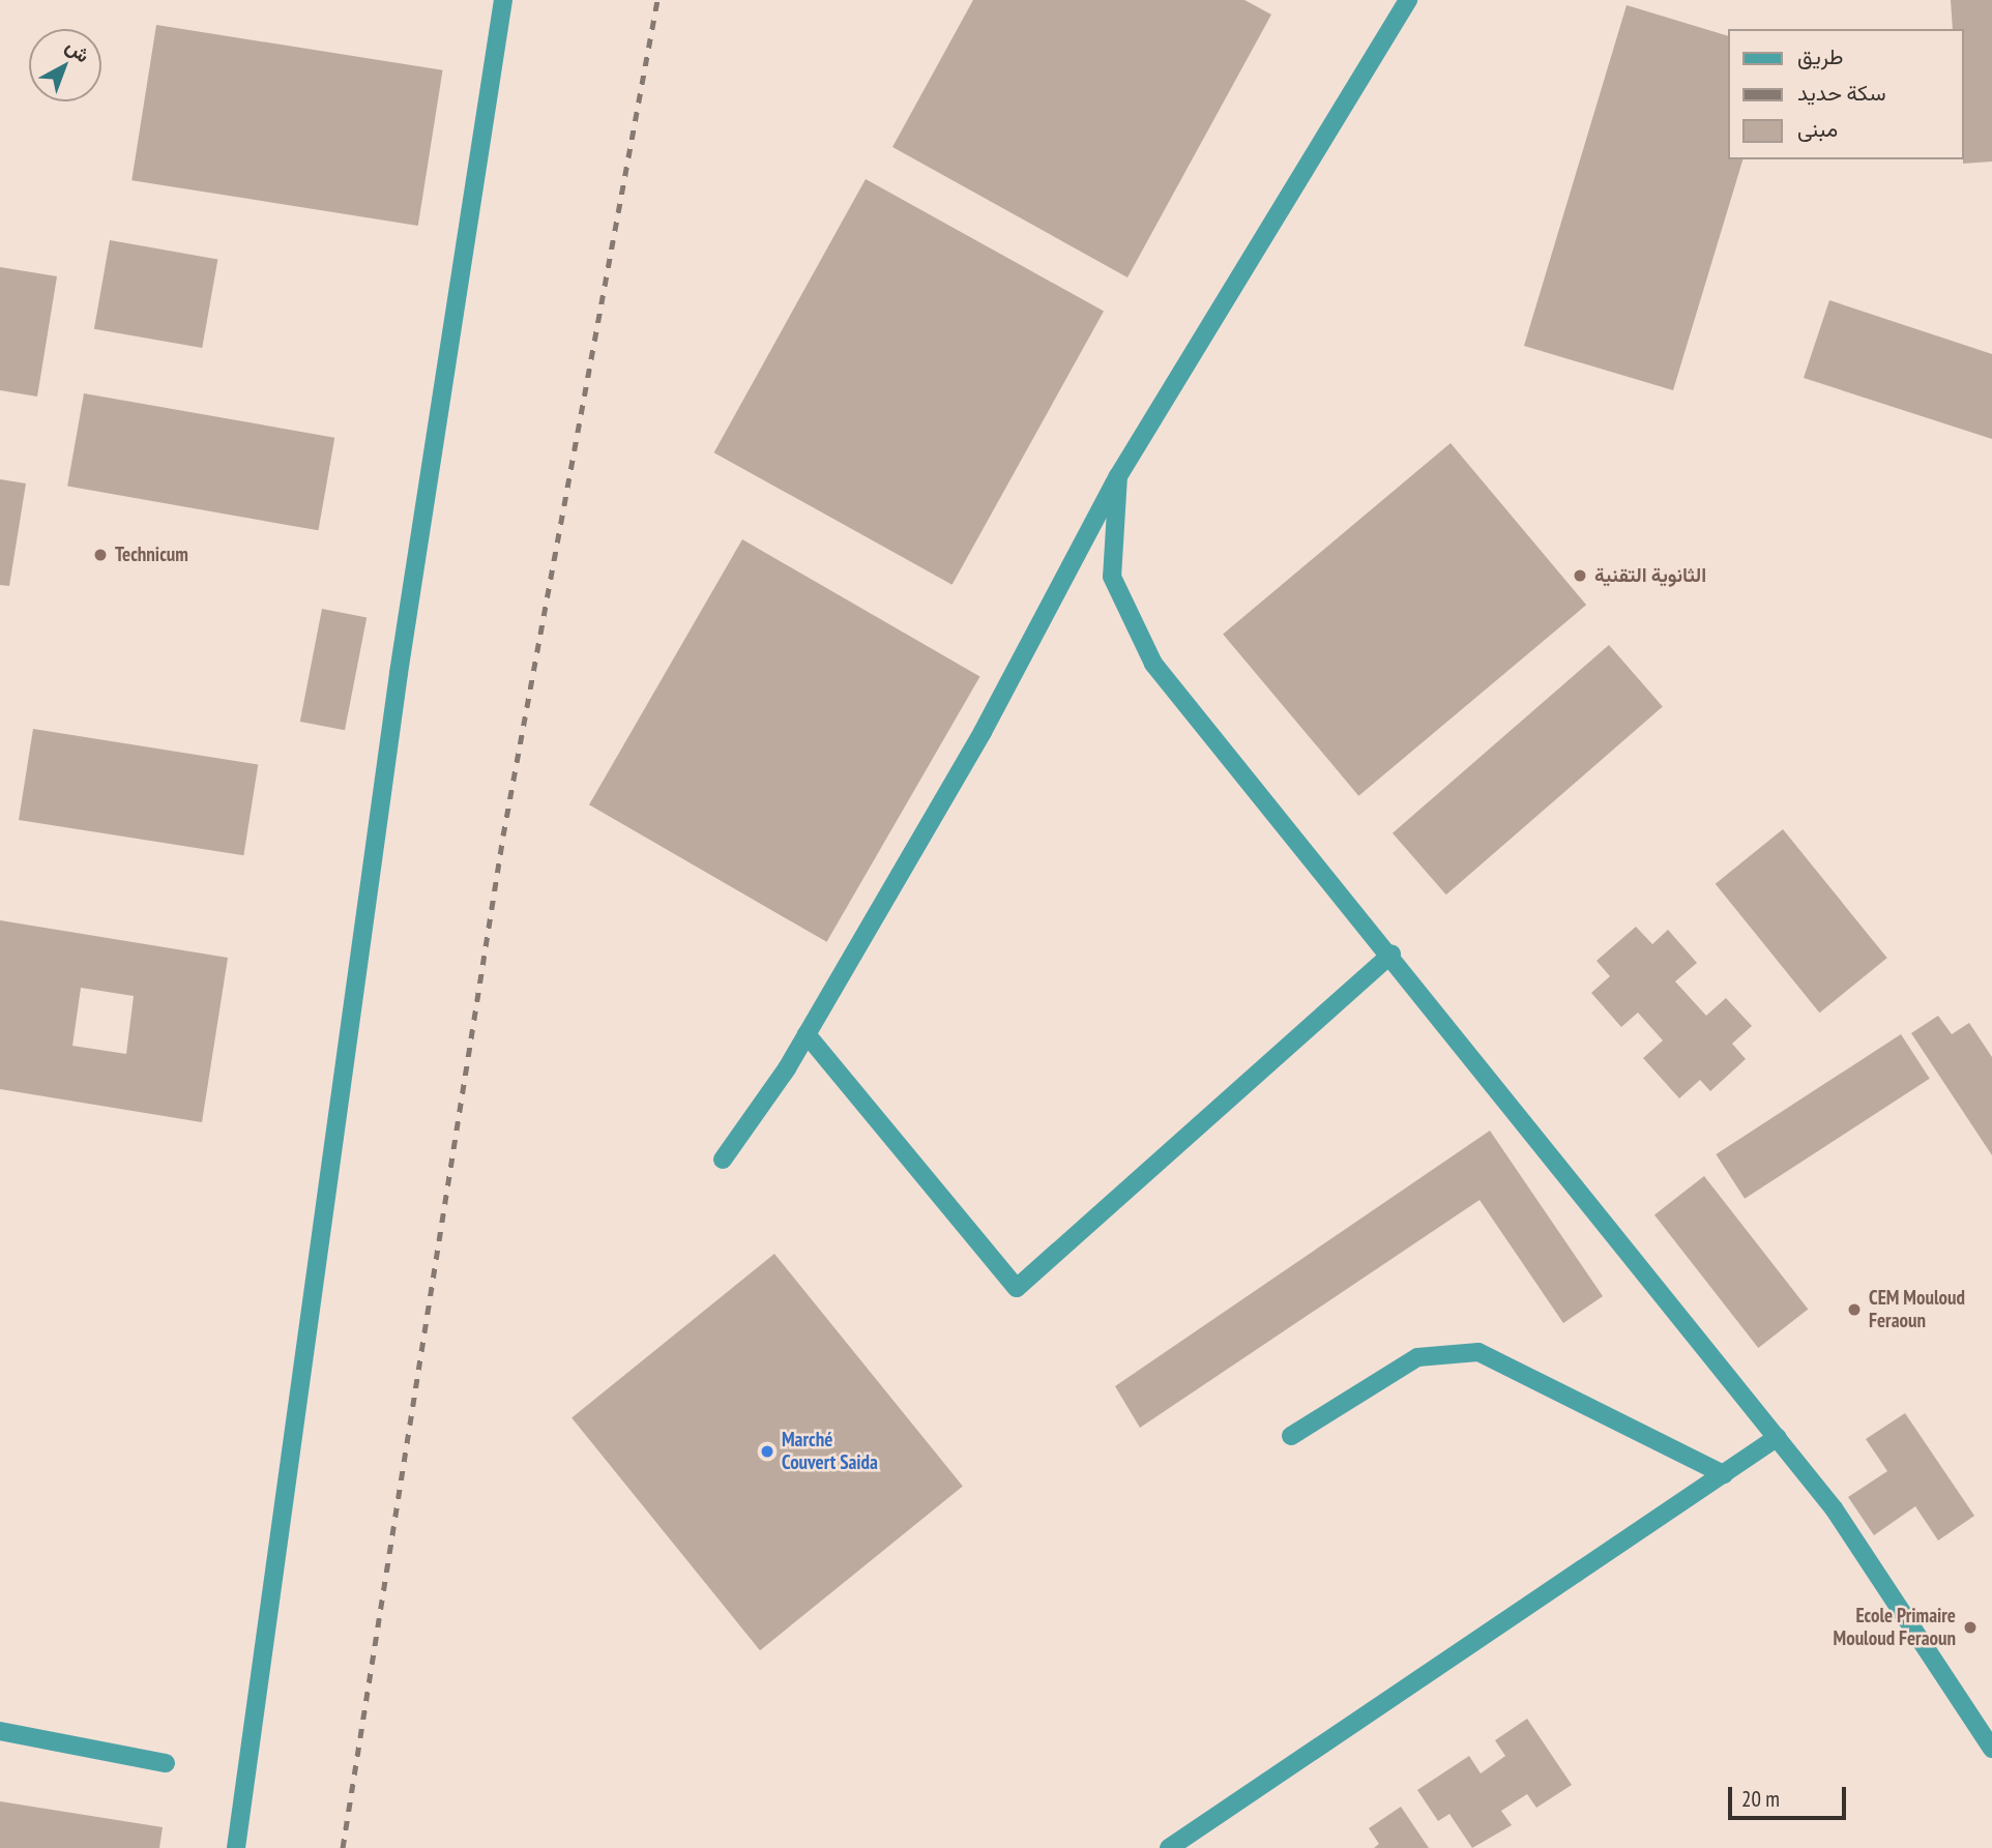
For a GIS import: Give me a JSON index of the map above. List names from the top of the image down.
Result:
{
  "places": [
    "Technicum",
    "الثانوية التقنية",
    "CEM Mouloud Feraoun",
    "Marché Couvert Saida",
    "Ecole Primaire Mouloud Feraoun"
  ],
  "legend": ["طريق", "سكة حديد", "مبنى"],
  "scale_bar": "20 m",
  "north": "top right"
}
